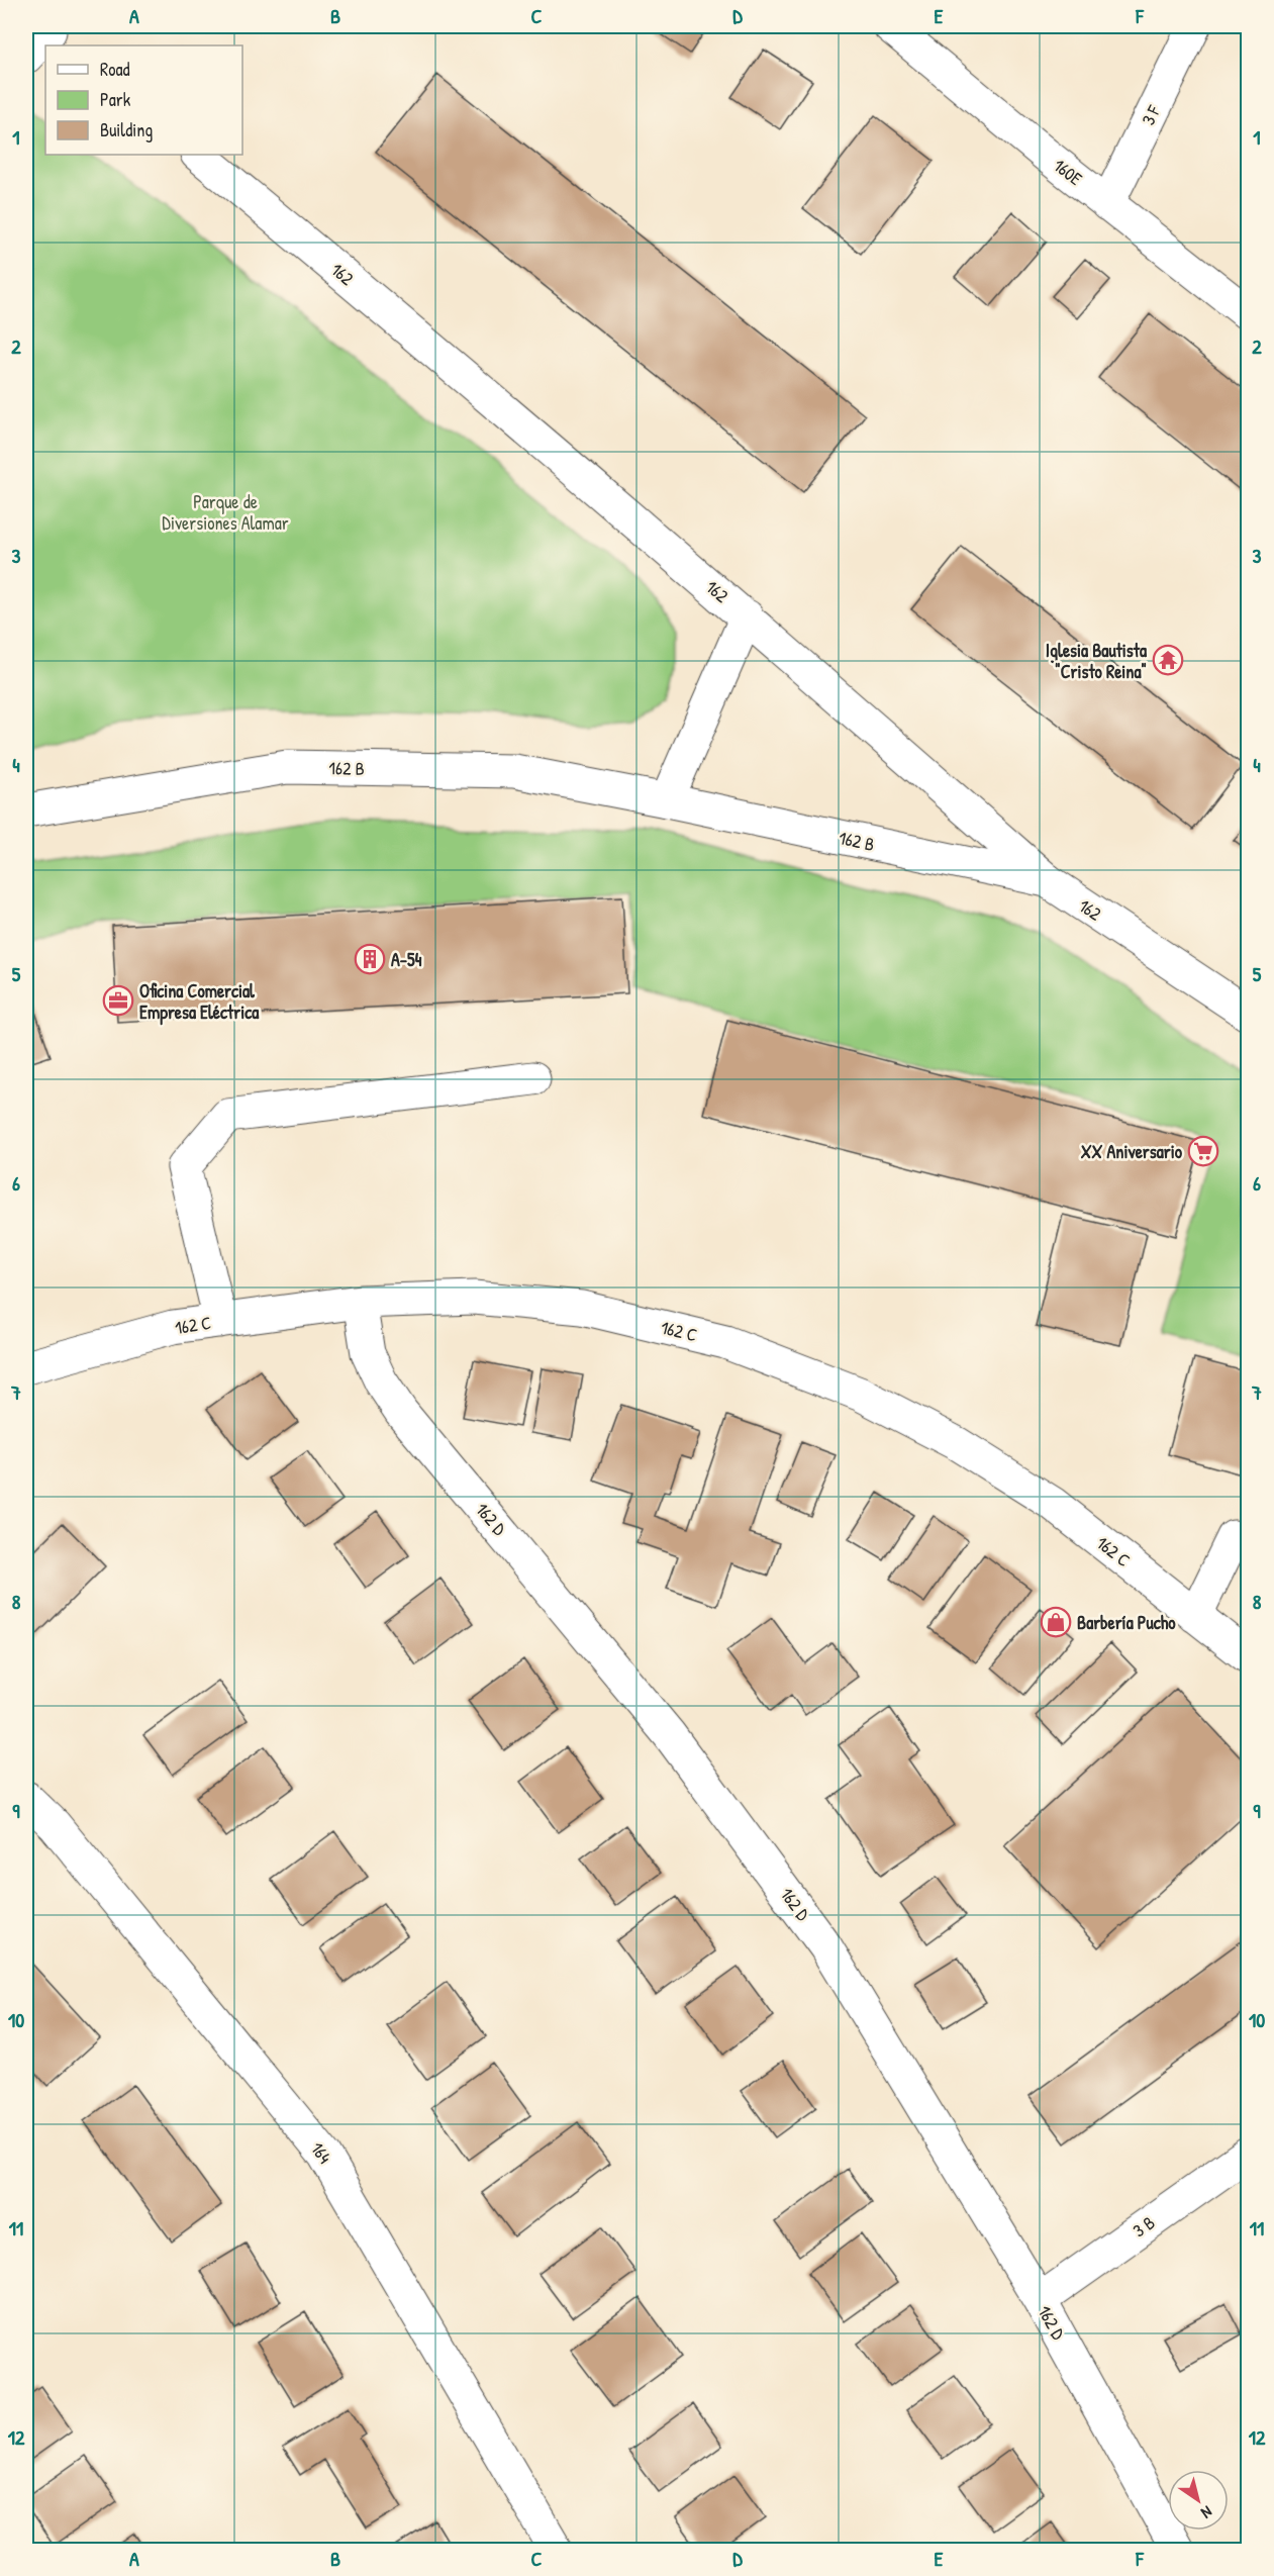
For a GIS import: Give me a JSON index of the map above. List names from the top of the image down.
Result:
{
  "streets": {
    "street": [
      "3 F",
      "160E",
      "162",
      "162 B",
      "162 C",
      "162 D",
      "164",
      "3 B"
    ]
  },
  "crossings": [
    ["3 F", "160E"],
    ["162", "162 B"],
    ["162 C", "162 D"],
    ["162 D", "3 B"]
  ],
  "parks": ["Parque de Diversiones Alamar"],
  "places": {
    "temple": ["Iglesia Bautista \"Cristo Reina\""],
    "building": ["A-54"],
    "office": ["Oficina Comercial Empresa Eléctrica"],
    "supermarket": ["XX Aniversario"],
    "shop": ["Barbería Pucho"]
  },
  "legend": ["Road", "Park", "Building"],
  "north": "bottom right",
  "grid": {
    "columns": [
      "A",
      "B",
      "C",
      "D",
      "E",
      "F"
    ],
    "rows": [
      "1",
      "2",
      "3",
      "4",
      "5",
      "6",
      "7",
      "8",
      "9",
      "10",
      "11",
      "12"
    ]
  }
}
